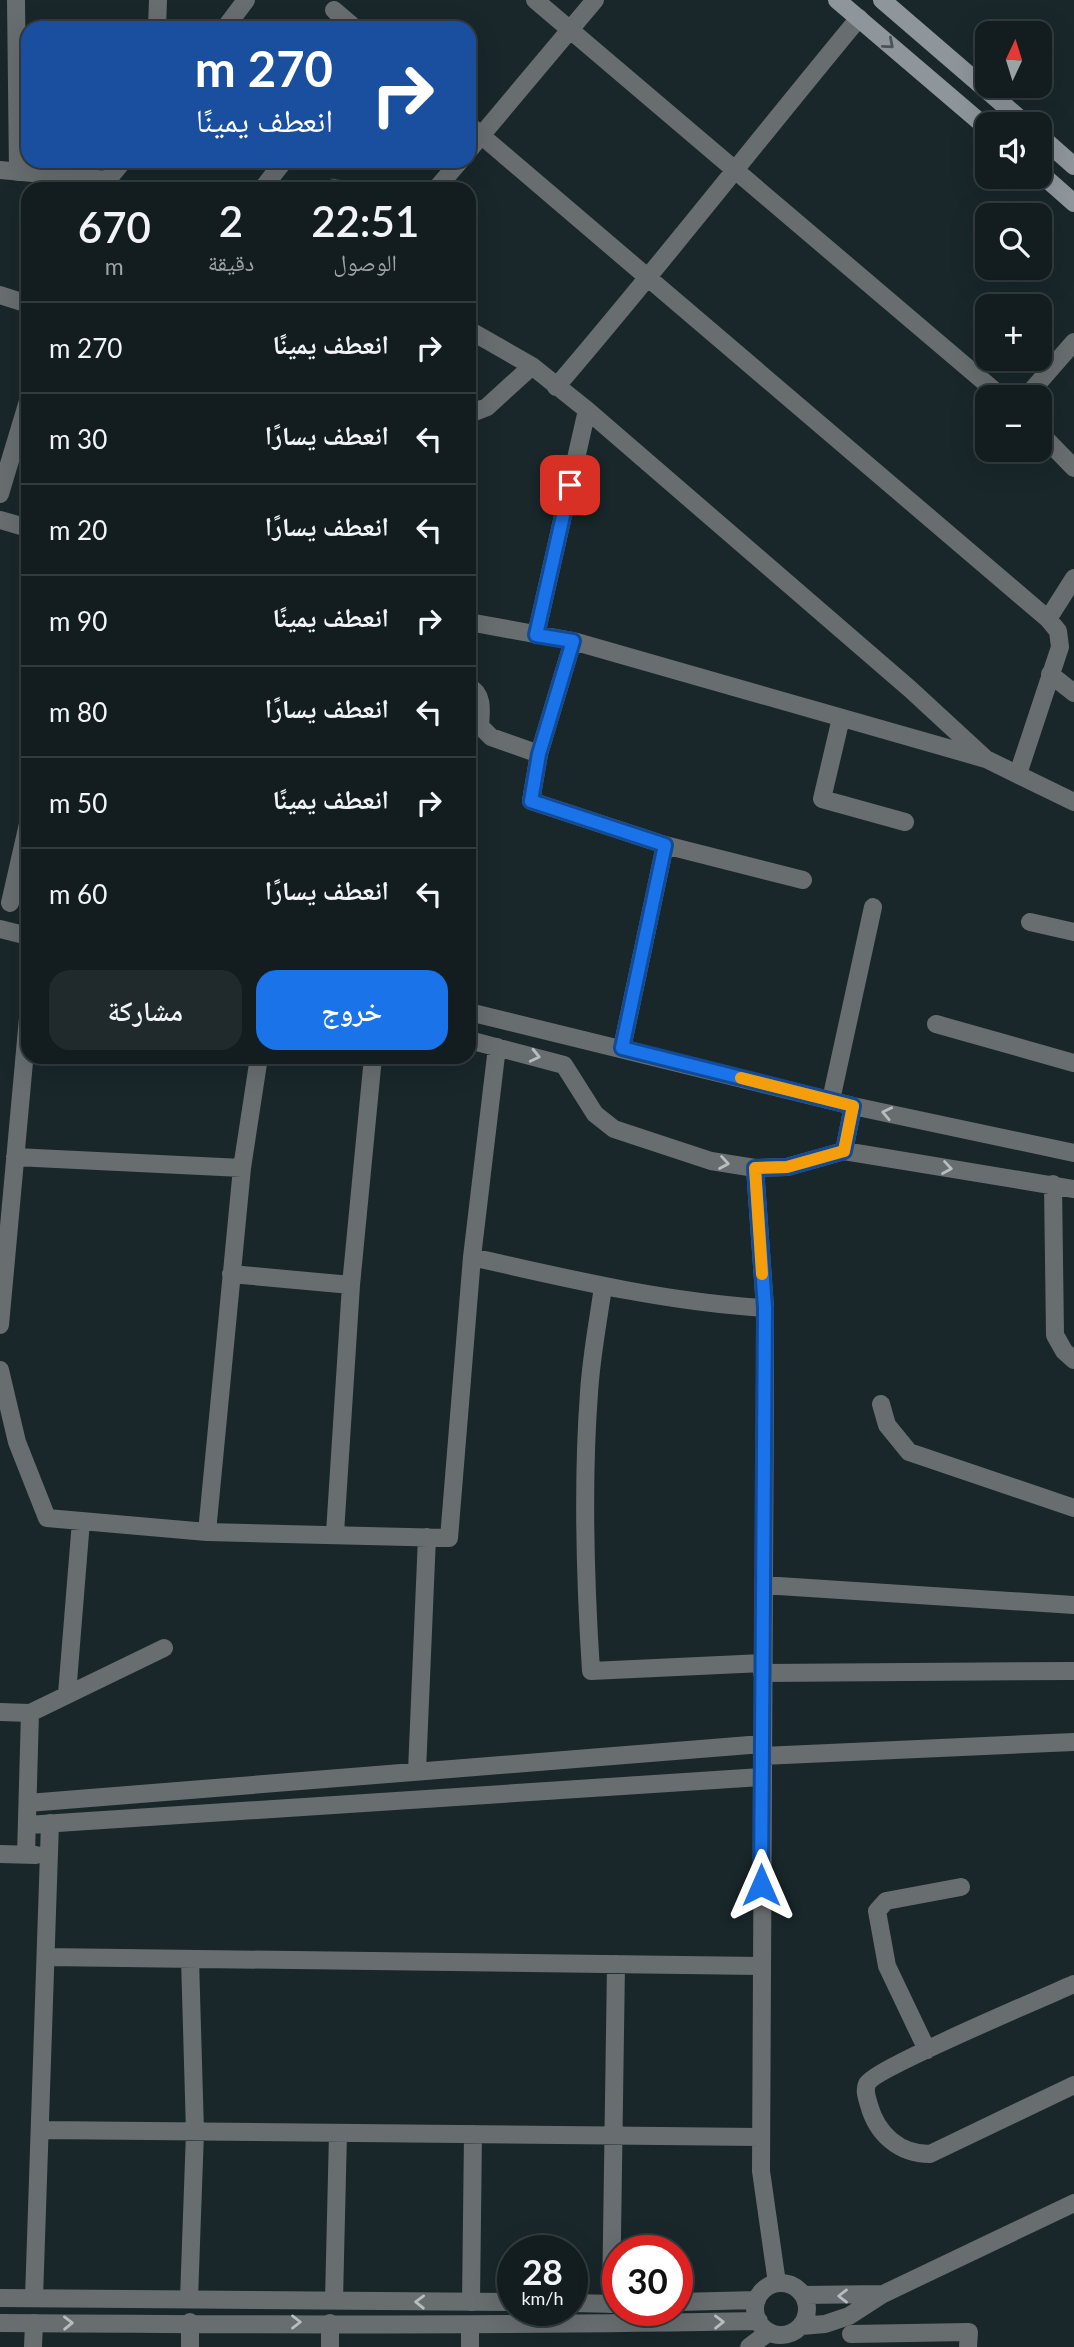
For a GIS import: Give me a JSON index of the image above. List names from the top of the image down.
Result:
{
  "north": "top",
  "page": {
    "map_buttons": ["+", "−"],
    "turn": ["270 m", "انعطف يمينًا"],
    "eta": [
      "22:51",
      "الوصول",
      "2",
      "دقيقة",
      "670",
      "m"
    ],
    "list": [
      {
        "name": "انعطف يمينًا",
        "value": "270 m"
      },
      {
        "name": "انعطف يسارًا",
        "value": "30 m"
      },
      {
        "name": "انعطف يسارًا",
        "value": "20 m"
      },
      {
        "name": "انعطف يمينًا",
        "value": "90 m"
      },
      {
        "name": "انعطف يسارًا",
        "value": "80 m"
      },
      {
        "name": "انعطف يمينًا",
        "value": "50 m"
      },
      {
        "name": "انعطف يسارًا",
        "value": "60 m"
      }
    ],
    "buttons": ["خروج", "مشاركة"],
    "speed": "28 km/h",
    "limit": "30"
  }
}
